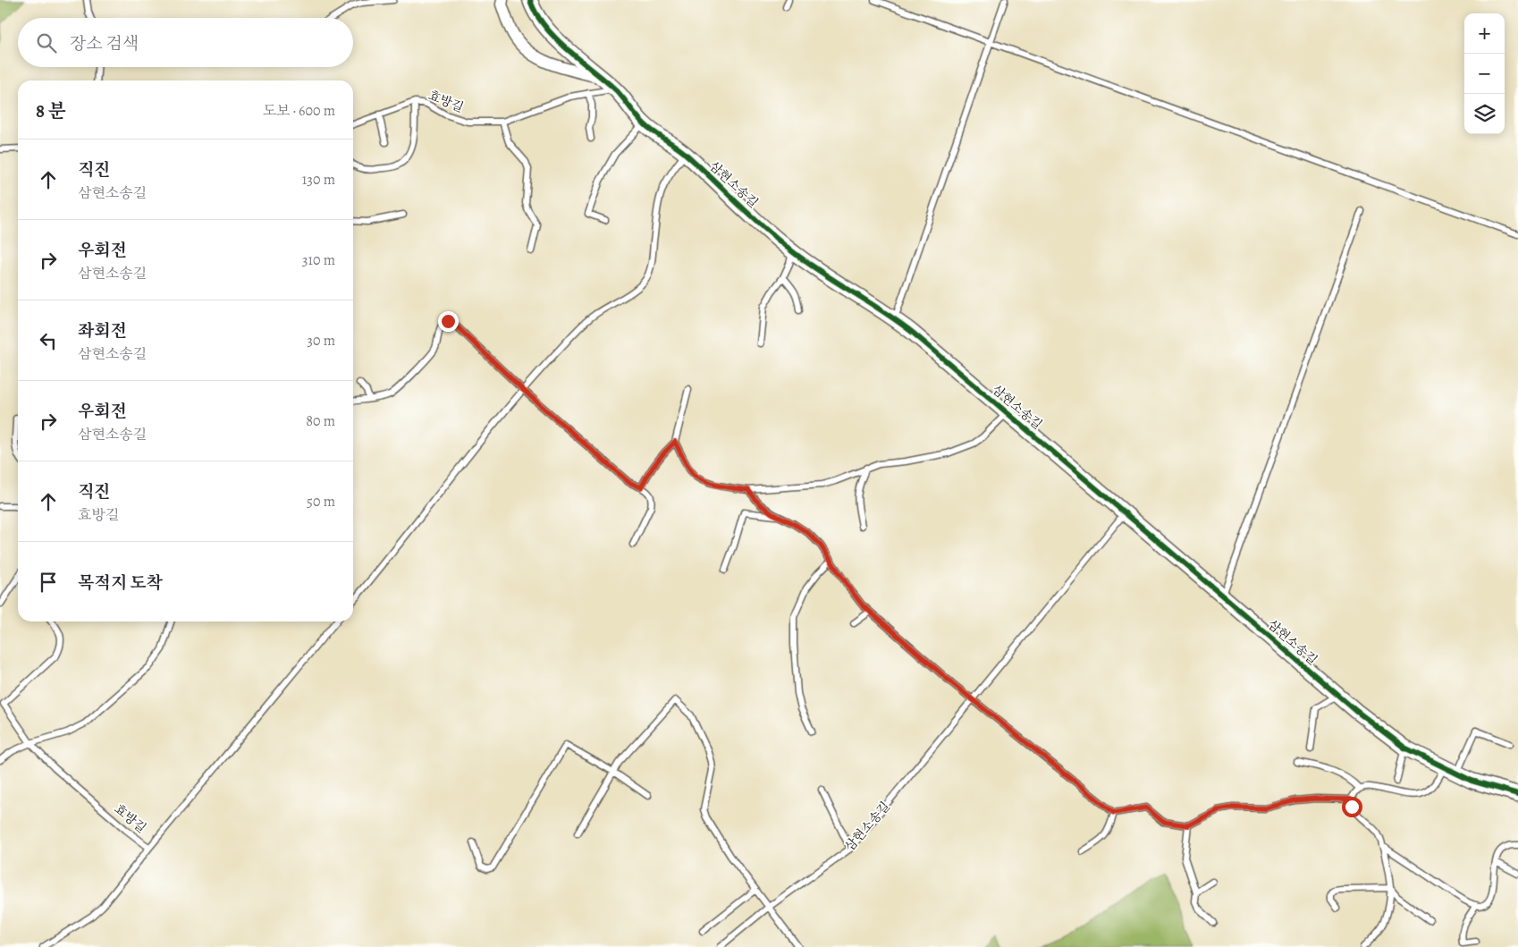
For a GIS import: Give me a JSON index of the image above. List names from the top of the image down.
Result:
{
  "streets": {
    "street": ["삼현소송길"],
    "lane": ["효방길"]
  },
  "crossings": [
    ["효방길", "삼현소송길"]
  ],
  "page": {
    "map_buttons": ["+", "−"],
    "search": "장소 검색",
    "heading": ["8 분", "도보 · 600 m"],
    "list": [
      ["직진", "삼현소송길", "130 m"],
      ["우회전", "삼현소송길", "310 m"],
      ["좌회전", "삼현소송길", "30 m"],
      ["우회전", "삼현소송길", "80 m"],
      ["직진", "효방길", "50 m"],
      "목적지 도착"
    ]
  }
}
